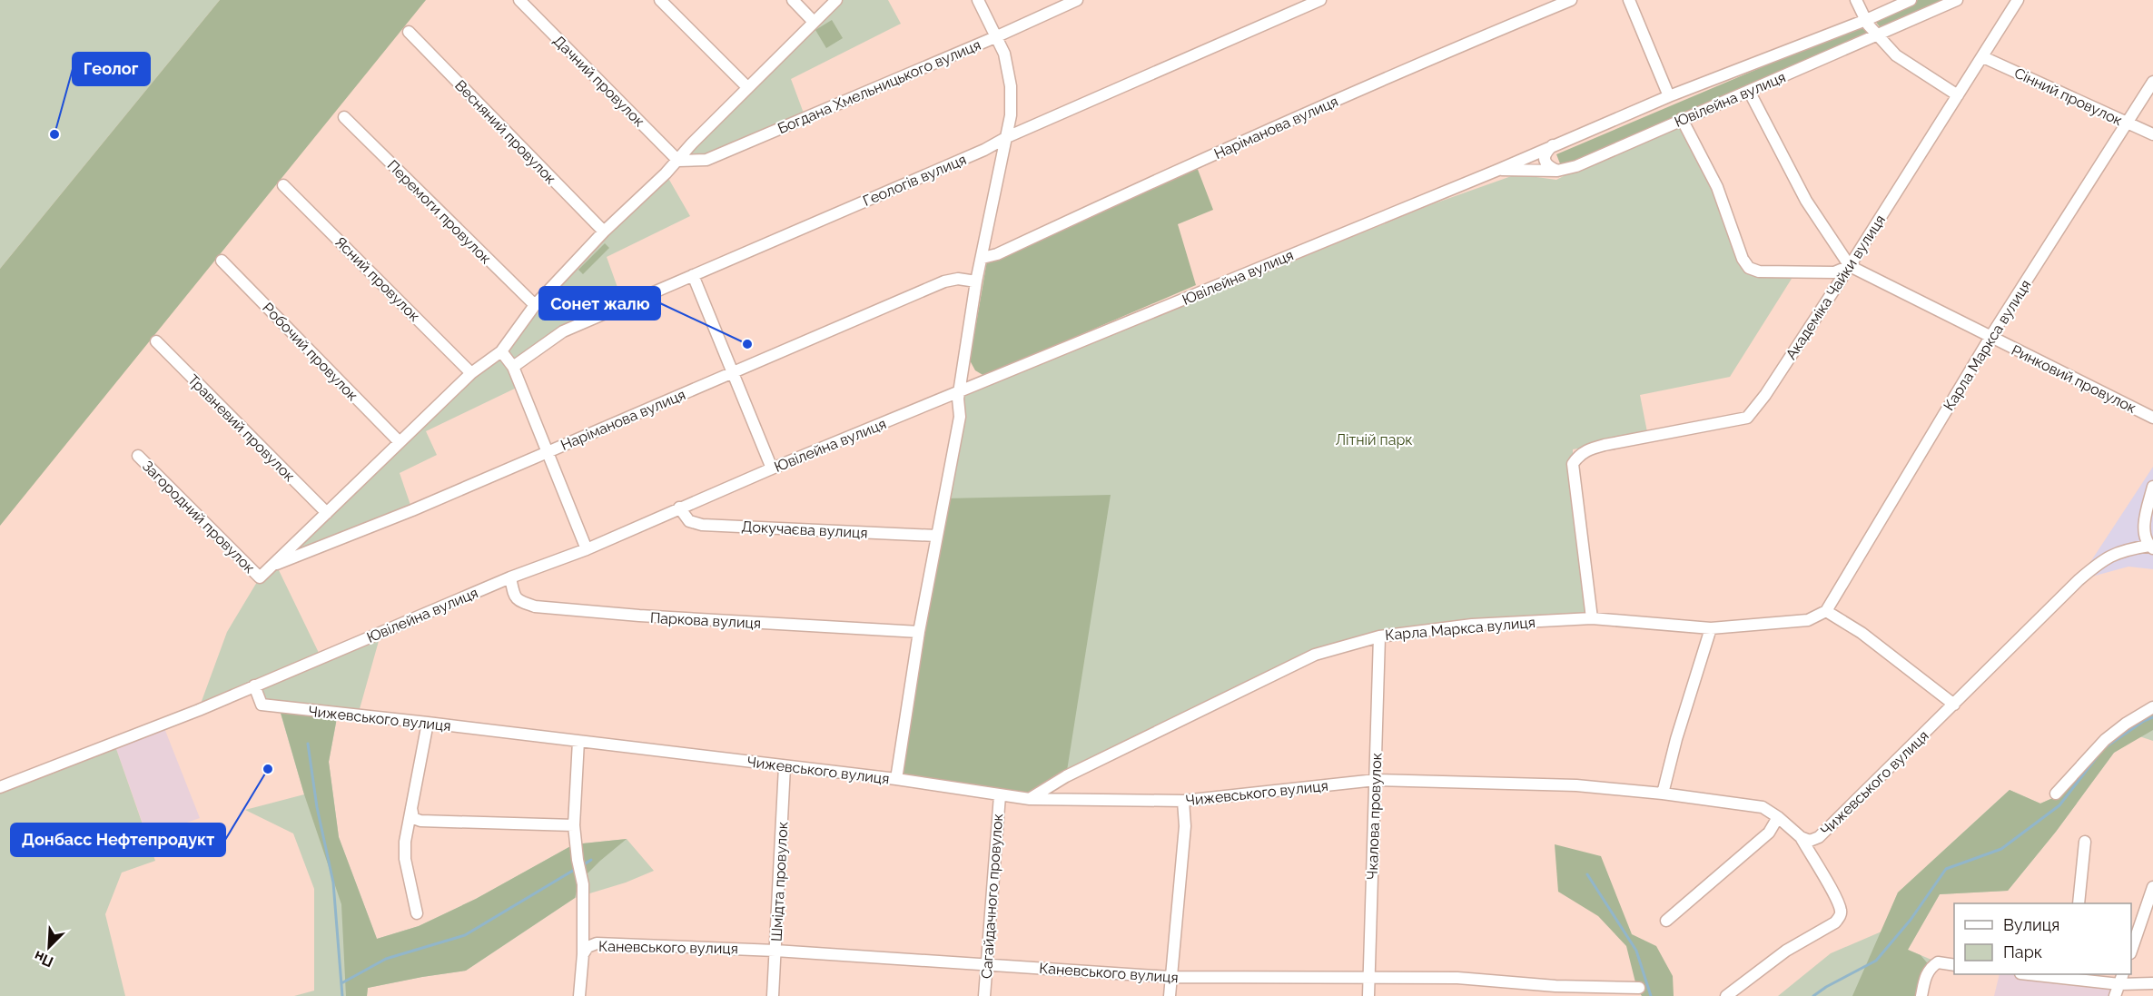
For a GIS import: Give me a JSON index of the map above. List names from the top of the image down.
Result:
{
  "streets": {
    "street": [
      "Дачний провулок",
      "Богдана Хмельницького вулиця",
      "Сінний провулок",
      "Ювілейна вулиця",
      "Наріманова вулиця",
      "Весняний провулок",
      "Геологів вулиця",
      "Перемоги провулок",
      "Ясний провулок",
      "Академіка Чайки вулиця",
      "Карла Маркса вулиця",
      "Робочий провулок",
      "Ринковий провулок",
      "Травневий провулок",
      "Загородний провулок",
      "Докучаєва вулиця",
      "Паркова вулиця",
      "Чижевського вулиця",
      "Чкалова провулок",
      "Шмідта провулок",
      "Сагайдачного провулок",
      "Каневського вулиця"
    ]
  },
  "crossings": [
    ["Дачний провулок", "Богдана Хмельницького вулиця"],
    ["Сінний провулок", "Академіка Чайки вулиця"],
    ["Сінний провулок", "Карла Маркса вулиця"],
    ["Ювілейна вулиця", "Ринковий провулок"],
    ["Ювілейна вулиця", "Докучаєва вулиця"],
    ["Ювілейна вулиця", "Паркова вулиця"],
    ["Ювілейна вулиця", "Чижевського вулиця"],
    ["Наріманова вулиця", "Загородний провулок"],
    ["Академіка Чайки вулиця", "Карла Маркса вулиця"],
    ["Академіка Чайки вулиця", "Ринковий провулок"],
    ["Карла Маркса вулиця", "Ринковий провулок"],
    ["Карла Маркса вулиця", "Чижевського вулиця"],
    ["Карла Маркса вулиця", "Чкалова провулок"],
    ["Чижевського вулиця", "Чкалова провулок"],
    ["Чижевського вулиця", "Шмідта провулок"],
    ["Чижевського вулиця", "Сагайдачного провулок"],
    ["Чкалова провулок", "Каневського вулиця"],
    ["Шмідта провулок", "Каневського вулиця"],
    ["Сагайдачного провулок", "Каневського вулиця"]
  ],
  "parks": ["Літній парк"],
  "places": ["Геолог", "Сонет жалю", "Донбасс Нефтепродукт"],
  "legend": ["Вулиця", "Парк"],
  "north": "bottom left"
}
